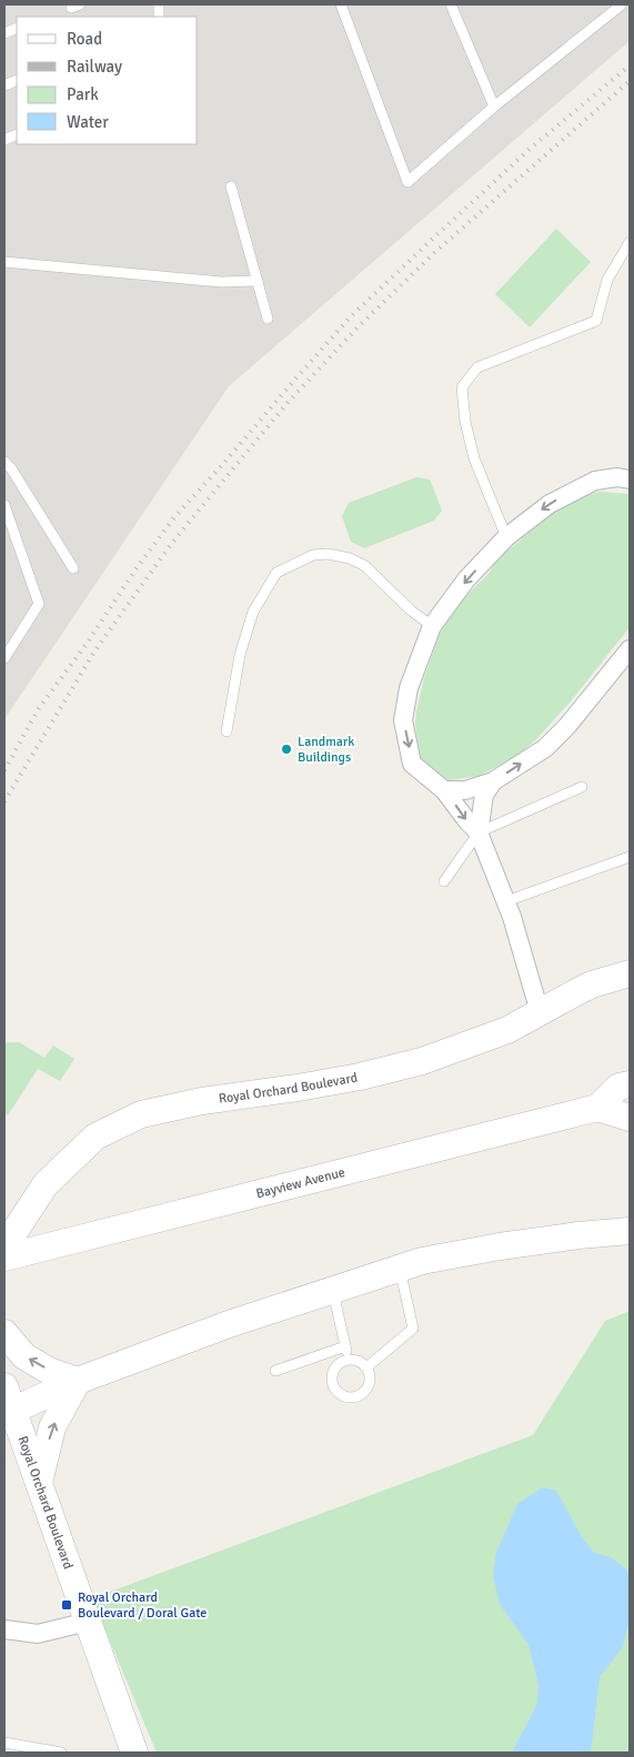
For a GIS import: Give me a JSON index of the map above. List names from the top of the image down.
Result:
{
  "streets": {
    "street": ["Royal Orchard Boulevard", "Bayview Avenue"]
  },
  "crossings": [
    ["Royal Orchard Boulevard", "Bayview Avenue"]
  ],
  "places": {
    "other": ["Landmark Buildings"],
    "transit": ["Royal Orchard Boulevard / Doral Gate"]
  },
  "legend": [
    "Road",
    "Railway",
    "Park",
    "Water"
  ]
}
